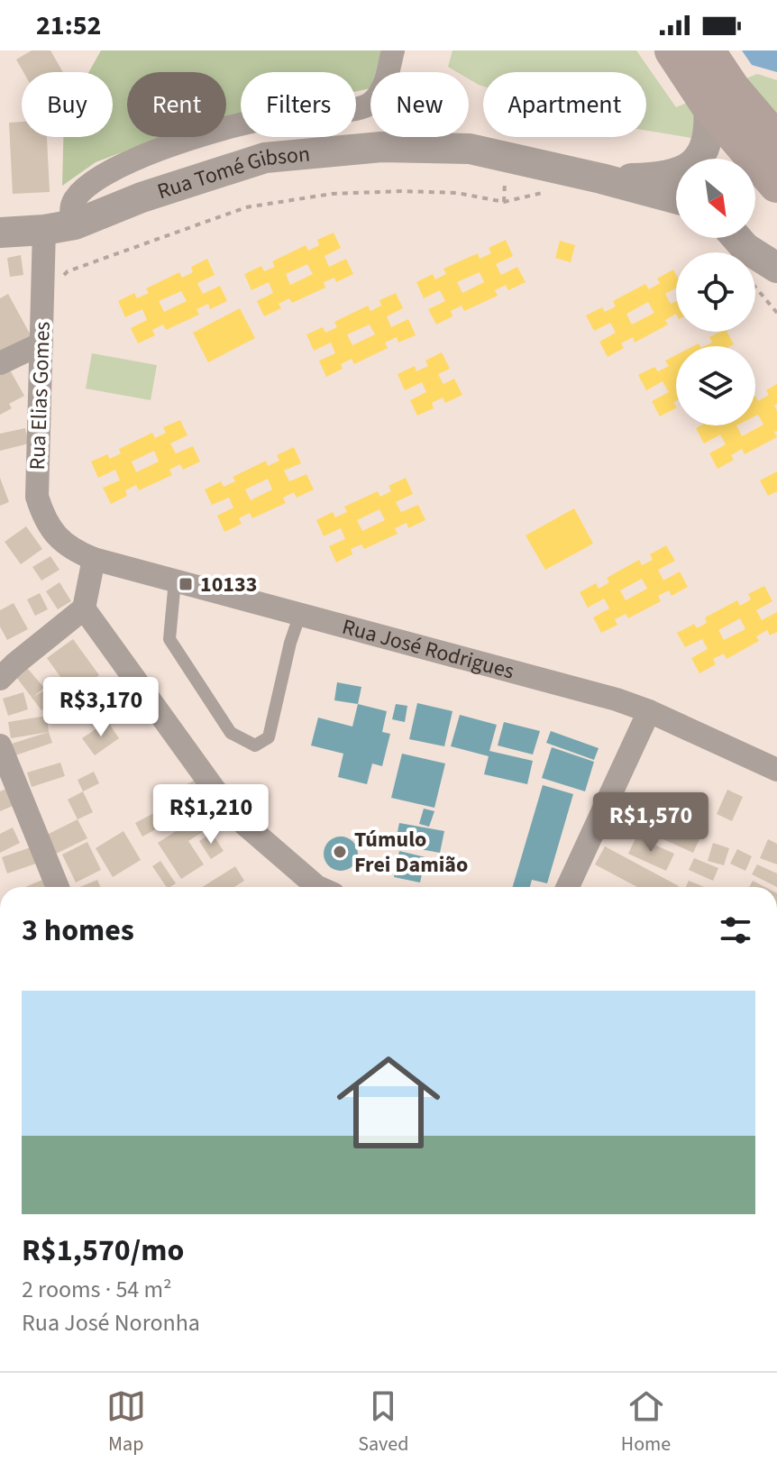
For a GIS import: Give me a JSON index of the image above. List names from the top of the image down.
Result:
{
  "streets": {
    "street": ["Rua Tomé Gibson", "Rua Elias Gomes", "Rua José Rodrigues"]
  },
  "crossings": [
    ["Rua Tomé Gibson", "Rua Elias Gomes"],
    ["Rua Elias Gomes", "Rua José Rodrigues"]
  ],
  "places": {
    "transit": ["10133"],
    "other": ["Túmulo Frei Damião"]
  },
  "north": "bottom right",
  "page": {
    "status": "21:52",
    "chip": [
      "Buy",
      "Rent",
      "Filters",
      "New",
      "Apartment"
    ],
    "price": ["R$3,170", "R$1,210", "R$1,570"],
    "heading": "3 homes",
    "list": [
      {
        "name": "R$1,570/mo",
        "note": "2 rooms · 54 m² · Rua José Noronha"
      }
    ],
    "tabs": ["Map", "Saved", "Home"]
  }
}
